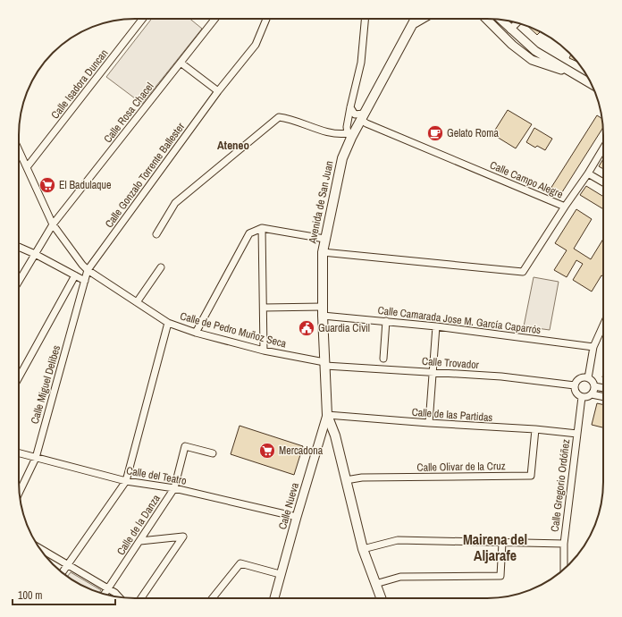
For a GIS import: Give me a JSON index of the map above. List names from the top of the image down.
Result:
{
  "streets": {
    "main road": ["Avenida de San Juan"],
    "street": [
      "Calle Isadora Duncan",
      "Calle Rosa Chacel",
      "Calle Gonzalo Torrente Ballester",
      "Calle Campo Alegre",
      "Calle Camarada Jose M. García Caparrós",
      "Calle de Pedro Muñoz Seca",
      "Calle Trovador",
      "Calle Miguel Delibes",
      "Calle de las Partidas",
      "Calle Olivar de la Cruz",
      "Calle del Teatro",
      "Calle Gregorio Ordóñez",
      "Calle Nueva",
      "Calle de la Danza"
    ]
  },
  "crossings": [
    ["Calle Isadora Duncan", "Calle de Pedro Muñoz Seca"],
    ["Calle Rosa Chacel", "Calle de Pedro Muñoz Seca"],
    ["Calle Gonzalo Torrente Ballester", "Calle de Pedro Muñoz Seca"],
    ["Calle Gonzalo Torrente Ballester", "Calle Miguel Delibes"],
    ["Calle Campo Alegre", "Avenida de San Juan"],
    ["Avenida de San Juan", "Calle Camarada Jose M. García Caparrós"],
    ["Avenida de San Juan", "Calle de Pedro Muñoz Seca"],
    ["Avenida de San Juan", "Calle Trovador"],
    ["Avenida de San Juan", "Calle de las Partidas"],
    ["Avenida de San Juan", "Calle Nueva"],
    ["Calle de Pedro Muñoz Seca", "Calle Trovador"],
    ["Calle de Pedro Muñoz Seca", "Calle Miguel Delibes"],
    ["Calle Trovador", "Calle Gregorio Ordóñez"],
    ["Calle Miguel Delibes", "Calle del Teatro"],
    ["Calle de las Partidas", "Calle Olivar de la Cruz"],
    ["Calle de las Partidas", "Calle Gregorio Ordóñez"],
    ["Calle de las Partidas", "Calle Nueva"],
    ["Calle del Teatro", "Calle Nueva"],
    ["Calle del Teatro", "Calle de la Danza"]
  ],
  "districts": ["Ateneo", "Mairena del Aljarafe"],
  "places": {
    "cafe": ["Gelato Roma"],
    "supermarket": ["El Badulaque", "Mercadona"],
    "public building": ["Guardia Civil"]
  },
  "scale_bar": "100 m"
}
